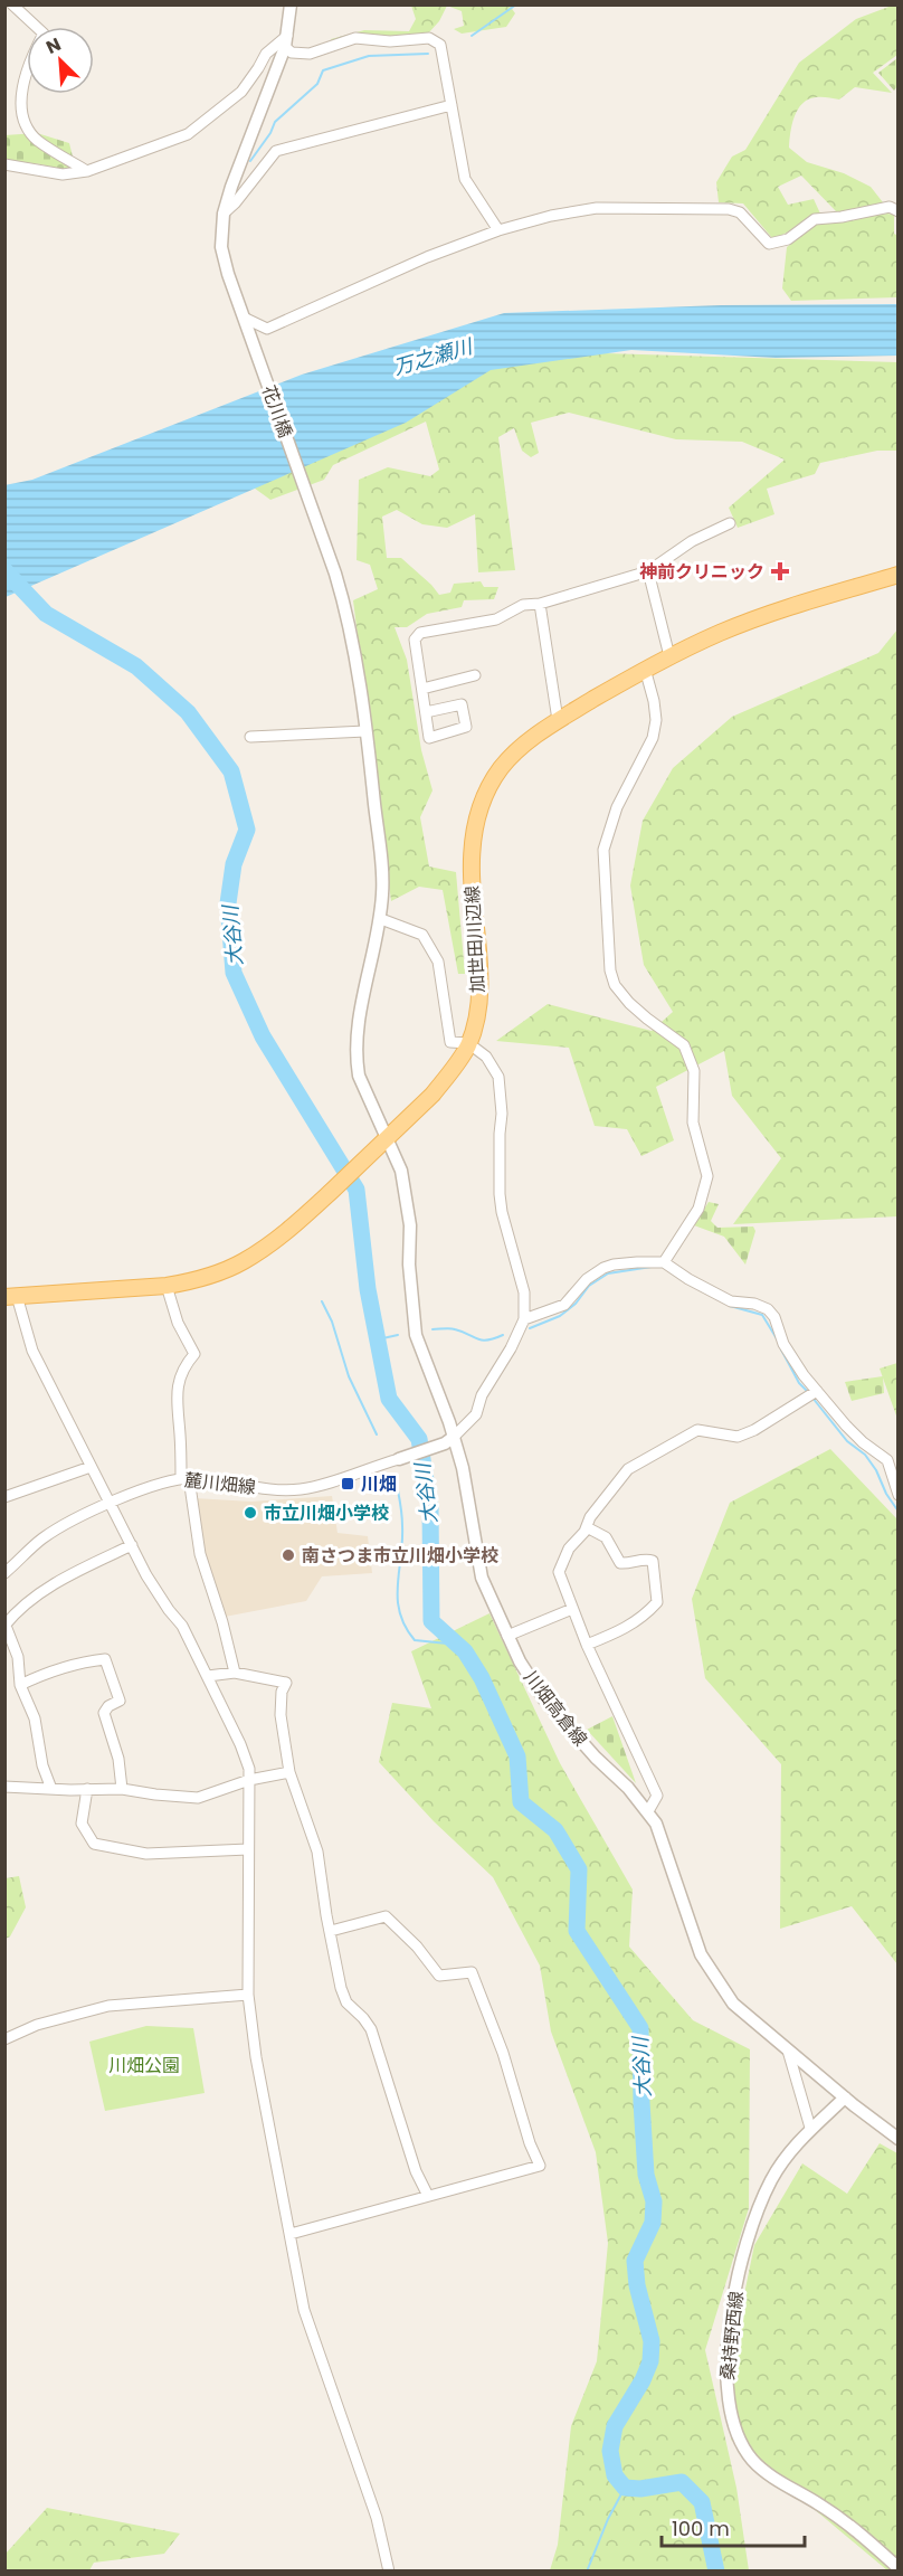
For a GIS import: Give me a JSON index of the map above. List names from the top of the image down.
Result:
{
  "streets": {
    "main road": ["加世田川辺線"],
    "street": [
      "花川橋",
      "麓川畑線",
      "川畑高倉線",
      "桑持野西線"
    ]
  },
  "crossings": [
    ["花川橋", "川畑高倉線"],
    ["加世田川辺線", "川畑高倉線"],
    ["麓川畑線", "川畑高倉線"],
    ["川畑高倉線", "桑持野西線"]
  ],
  "water": ["万之瀬川", "大谷川"],
  "parks": ["川畑公園"],
  "places": {
    "health": ["神前クリニック"],
    "transit": ["川畑"],
    "other": ["市立川畑小学校", "南さつま市立川畑小学校"]
  },
  "scale_bar": "100 m",
  "north": "top left"
}
